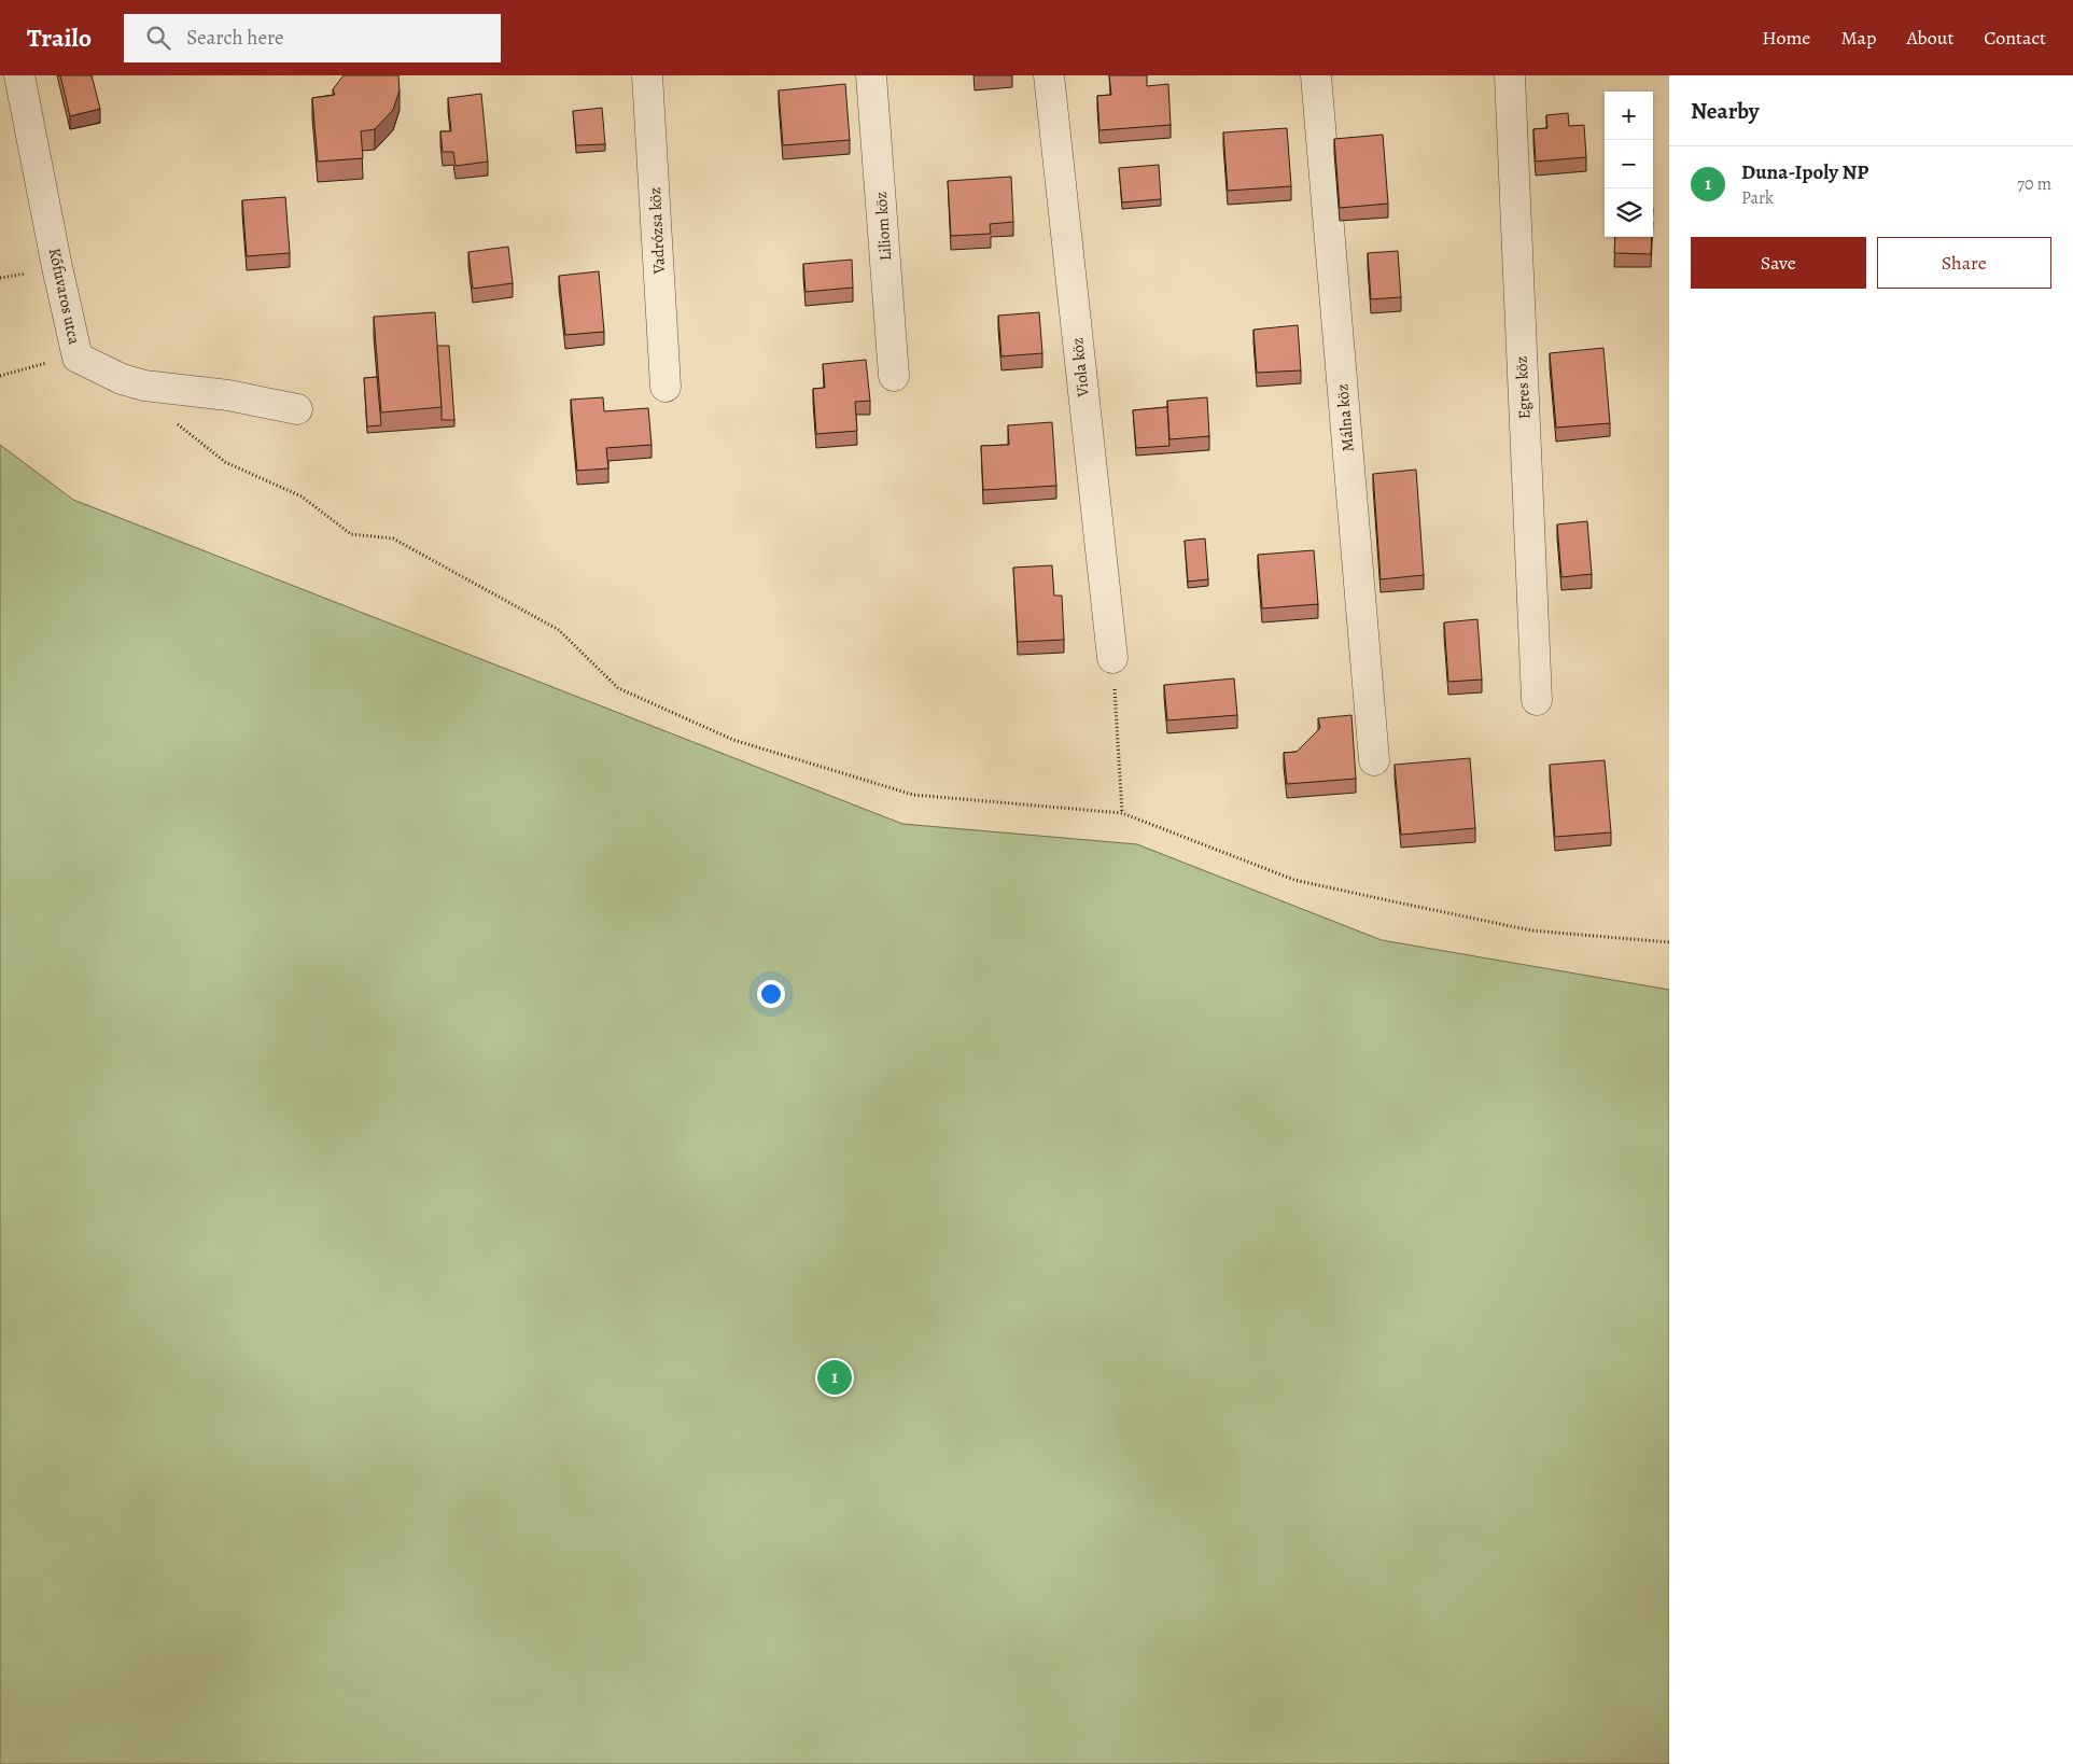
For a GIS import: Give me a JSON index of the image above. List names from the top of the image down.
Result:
{
  "streets": {
    "street": [
      "Liliom köz",
      "Vadrózsa köz",
      "Kőfuvaros utca",
      "Viola köz",
      "Egres köz",
      "Málna köz"
    ]
  },
  "page": {
    "header": "Trailo",
    "search": "Search here",
    "nav": [
      "Home",
      "Map",
      "About",
      "Contact"
    ],
    "heading": "Nearby",
    "map_buttons": ["+", "−"],
    "list": [
      {
        "mark": "1",
        "name": "Duna-Ipoly NP",
        "note": "Park",
        "value": "70 m"
      }
    ],
    "buttons": ["Save", "Share"],
    "pins": "1"
  }
}
